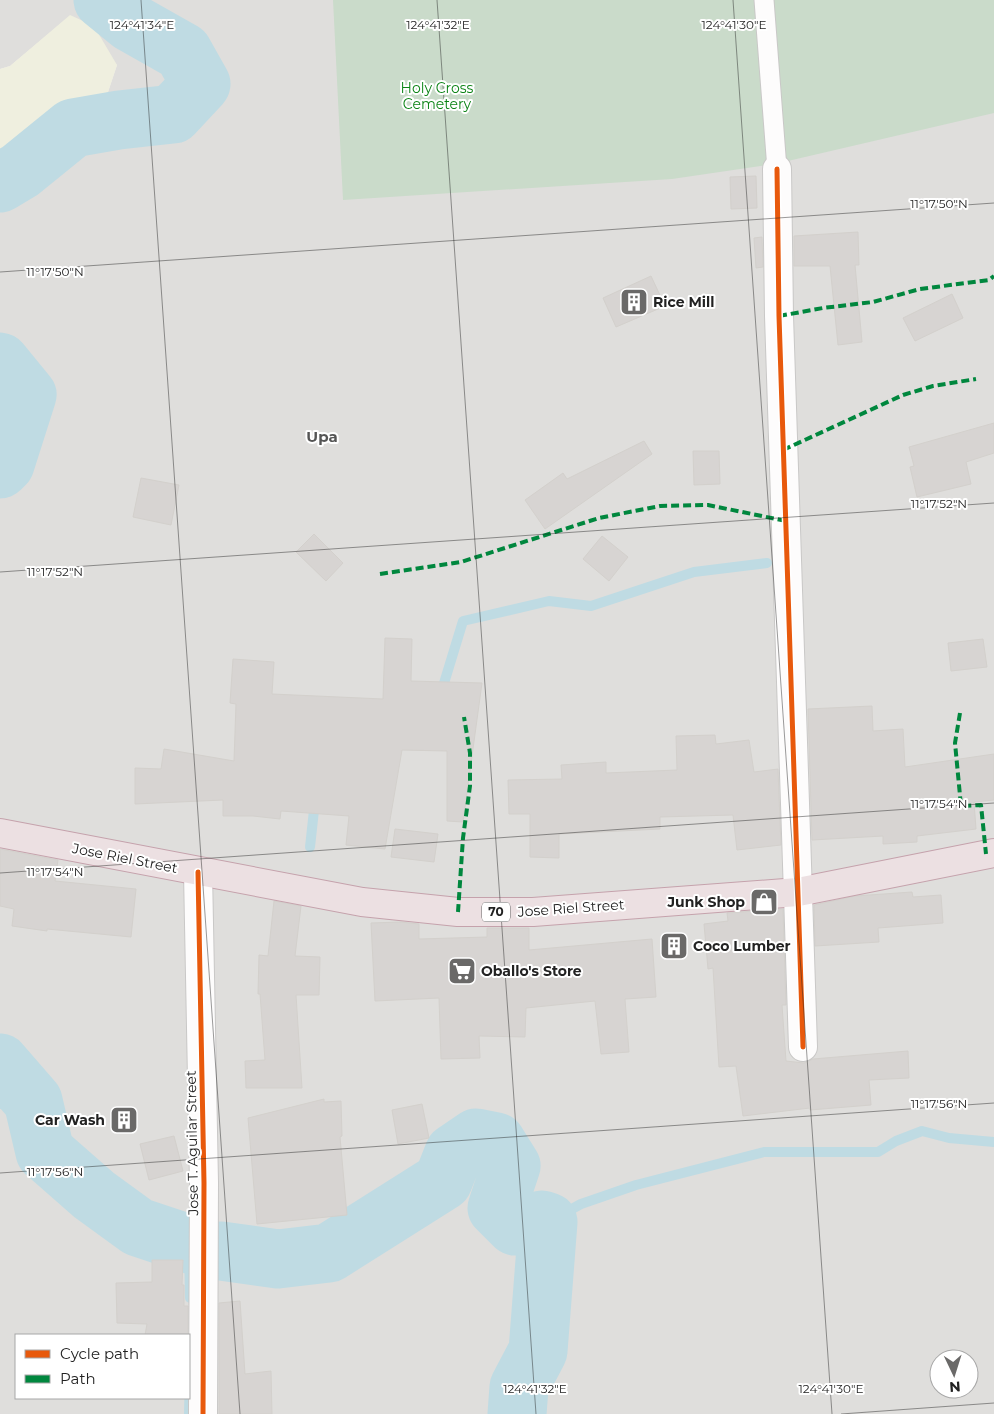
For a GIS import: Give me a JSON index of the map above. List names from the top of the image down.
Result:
{
  "streets": {
    "highway": ["Jose Riel Street", "70"],
    "street": ["Jose T. Aguilar Street"]
  },
  "crossings": [
    ["Jose Riel Street", "Jose T. Aguilar Street"]
  ],
  "districts": ["Upa"],
  "parks": ["Holy Cross Cemetery"],
  "places": {
    "building": ["Rice Mill", "Coco Lumber", "Car Wash"],
    "shop": ["Junk Shop"],
    "supermarket": ["Oballo's Store"]
  },
  "legend": ["Cycle path", "Path"],
  "north": "bottom",
  "coordinates": [
    "124°41'30\"E",
    "124°41'34\"E",
    "124°41'32\"E",
    "11°17'50\"N",
    "11°17'52\"N",
    "11°17'54\"N",
    "11°17'56\"N"
  ]
}
